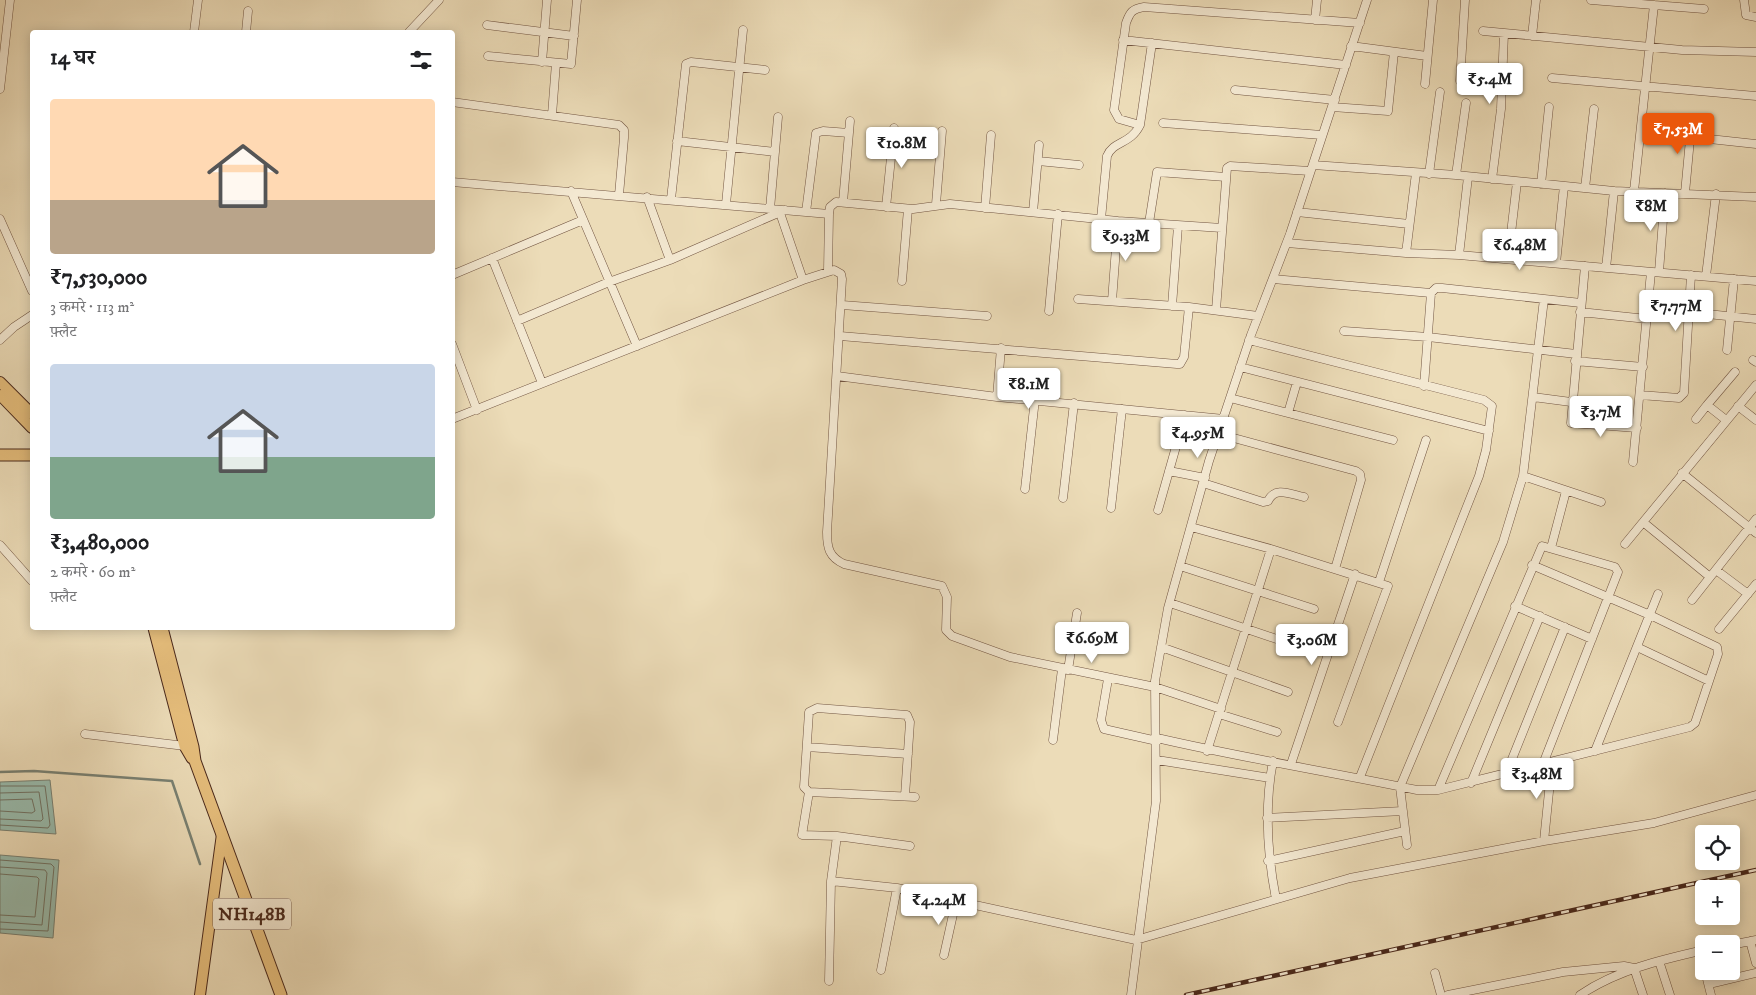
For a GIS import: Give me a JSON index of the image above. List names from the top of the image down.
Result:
{
  "streets": {
    "highway": ["NH148B"]
  },
  "page": {
    "heading": "14 घर",
    "price": [
      "₹5.4M",
      "₹7.53M",
      "₹10.8M",
      "₹8M",
      "₹9.33M",
      "₹6.48M",
      "₹7.77M",
      "₹8.1M",
      "₹3.7M",
      "₹4.95M",
      "₹6.69M",
      "₹3.06M",
      "₹3.48M",
      "₹4.24M"
    ],
    "list": [
      {
        "name": "₹7,530,000",
        "note": "3 कमरे · 113 m² · फ़्लैट"
      },
      {
        "name": "₹3,480,000",
        "note": "2 कमरे · 60 m² · फ़्लैट"
      }
    ],
    "map_buttons": ["+", "−"]
  }
}
